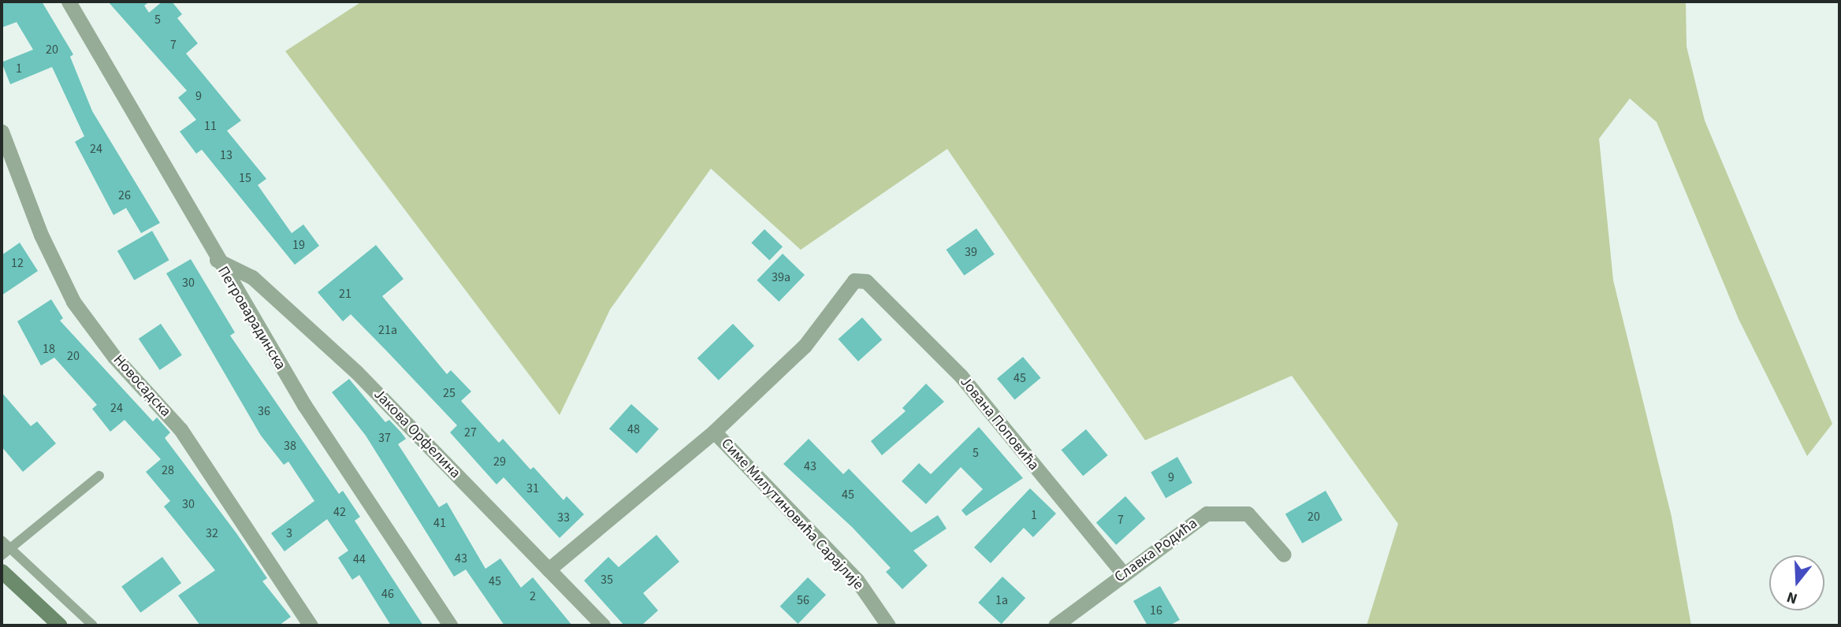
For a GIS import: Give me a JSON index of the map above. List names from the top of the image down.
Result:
{
  "streets": {
    "street": [
      "Петроварадинска",
      "Новосадска",
      "Јована Поповића",
      "Јакова Орфелина",
      "Симе Милутиновића Сарајлије",
      "Славка Родића"
    ]
  },
  "crossings": [
    ["Петроварадинска", "Јакова Орфелина"],
    ["Јована Поповића", "Симе Милутиновића Сарајлије"],
    ["Јована Поповића", "Славка Родића"]
  ],
  "house_numbers": [
    "5",
    "7",
    "20",
    "1",
    "9",
    "11",
    "24",
    "13",
    "15",
    "26",
    "19",
    "39",
    "12",
    "39a",
    "30",
    "21",
    "21a",
    "18",
    "20",
    "45",
    "25",
    "24",
    "36",
    "48",
    "27",
    "37",
    "38",
    "5",
    "29",
    "43",
    "28",
    "9",
    "31",
    "45",
    "30",
    "42",
    "1",
    "20",
    "33",
    "7",
    "41",
    "32",
    "3",
    "43",
    "44",
    "35",
    "45",
    "46",
    "2",
    "56",
    "1a",
    "16"
  ],
  "north": "bottom"
}
